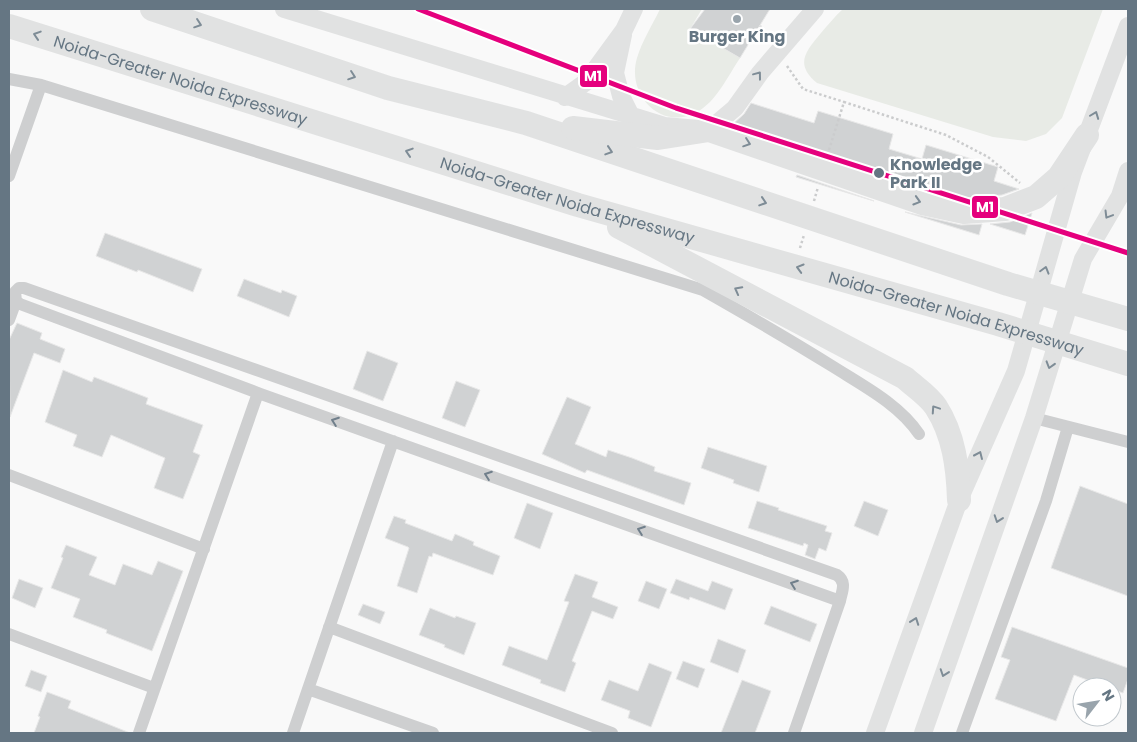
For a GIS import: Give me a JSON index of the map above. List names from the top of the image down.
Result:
{
  "streets": {
    "highway": ["Noida-Greater Noida Expressway"]
  },
  "places": ["Burger King", "Knowledge Park II"],
  "lines": ["transit line M1"],
  "north": "top right"
}
